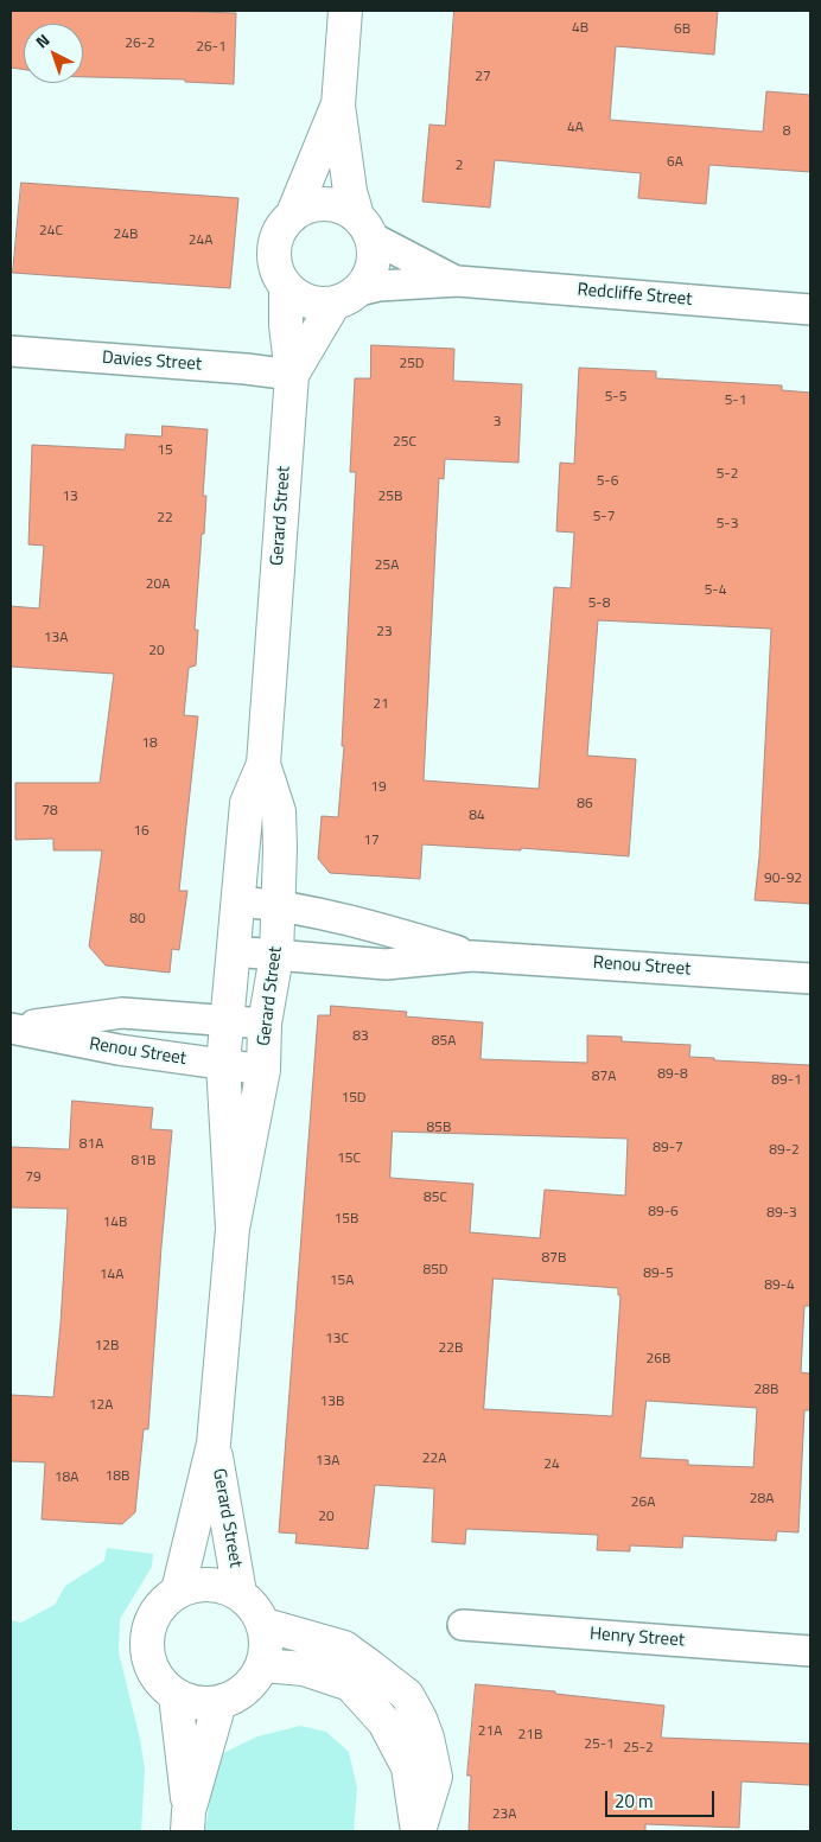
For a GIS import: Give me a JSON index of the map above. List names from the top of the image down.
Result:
{
  "streets": {
    "street": [
      "Redcliffe Street",
      "Davies Street",
      "Gerard Street",
      "Renou Street",
      "Henry Street"
    ]
  },
  "crossings": [
    ["Redcliffe Street", "Gerard Street"],
    ["Davies Street", "Gerard Street"],
    ["Gerard Street", "Renou Street"]
  ],
  "house_numbers": [
    "4B",
    "6B",
    "26-2",
    "26-1",
    "27",
    "4A",
    "8",
    "6A",
    "2",
    "24C",
    "24B",
    "24A",
    "25D",
    "5-5",
    "5-1",
    "3",
    "25C",
    "15",
    "5-2",
    "5-6",
    "13",
    "25B",
    "5-7",
    "22",
    "5-3",
    "25A",
    "20A",
    "5-4",
    "5-8",
    "23",
    "13A",
    "20",
    "21",
    "18",
    "19",
    "86",
    "78",
    "84",
    "16",
    "17",
    "90-92",
    "80",
    "83",
    "85A",
    "89-8",
    "87A",
    "89-1",
    "15D",
    "85B",
    "81A",
    "89-7",
    "89-2",
    "15C",
    "81B",
    "79",
    "85C",
    "89-6",
    "89-3",
    "15B",
    "14B",
    "87B",
    "85D",
    "89-5",
    "14A",
    "15A",
    "89-4",
    "13C",
    "12B",
    "22B",
    "26B",
    "28B",
    "13B",
    "12A",
    "22A",
    "13A",
    "24",
    "18B",
    "18A",
    "28A",
    "26A",
    "20",
    "21A",
    "21B",
    "25-1",
    "25-2",
    "23A"
  ],
  "scale_bar": "20 m",
  "north": "top left"
}
